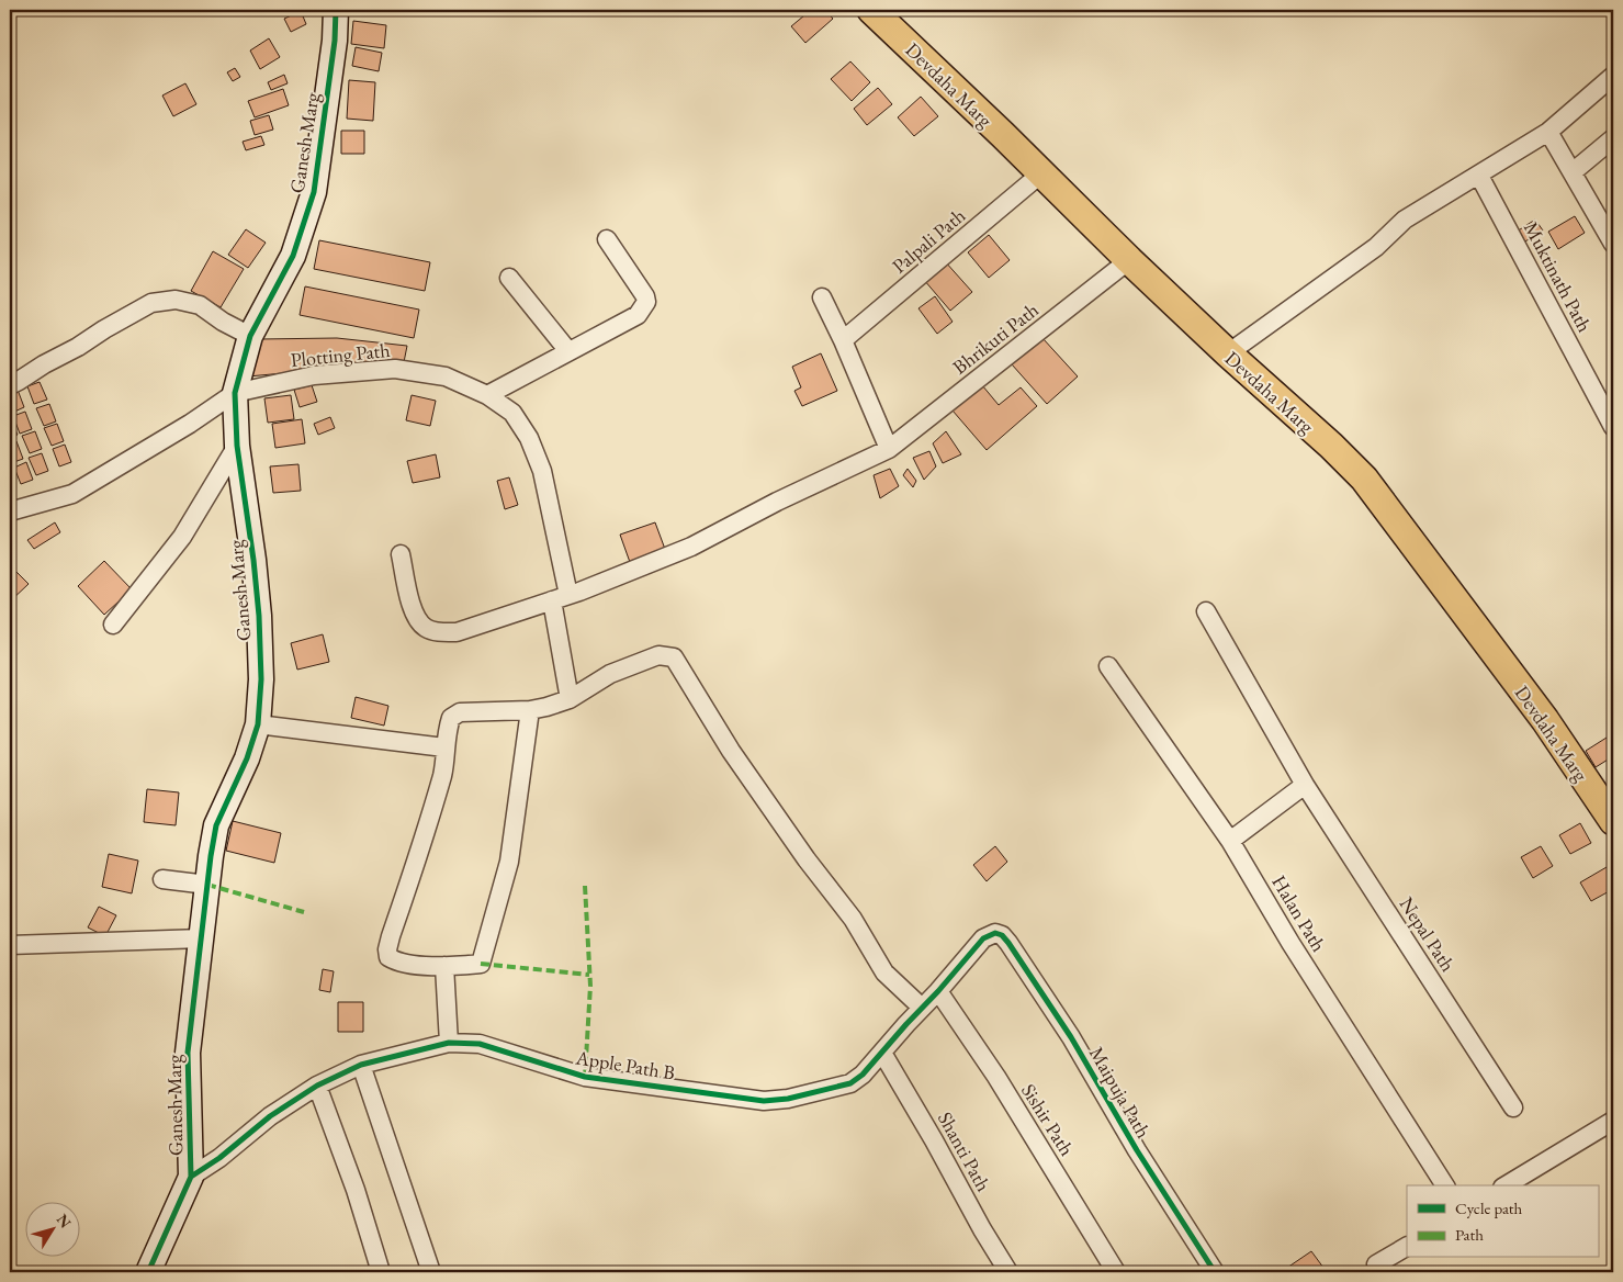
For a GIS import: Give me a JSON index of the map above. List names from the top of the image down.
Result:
{
  "streets": {
    "main road": ["Devdaha Marg"],
    "street": [
      "Ganesh Marg",
      "Palpali Path",
      "Muktinath Path",
      "Bhrikuti Path",
      "Plotting Path",
      "Halan Path",
      "Nepal Path",
      "Apple Path B",
      "Maipuja Path",
      "Sishir Path",
      "Shanti Path"
    ]
  },
  "crossings": [
    ["Devdaha Marg", "Palpali Path"],
    ["Devdaha Marg", "Bhrikuti Path"],
    ["Ganesh Marg", "Plotting Path"],
    ["Ganesh Marg", "Apple Path B"],
    ["Bhrikuti Path", "Plotting Path"],
    ["Apple Path B", "Maipuja Path"],
    ["Apple Path B", "Sishir Path"],
    ["Apple Path B", "Shanti Path"]
  ],
  "legend": ["Cycle path", "Path"],
  "north": "top right"
}
